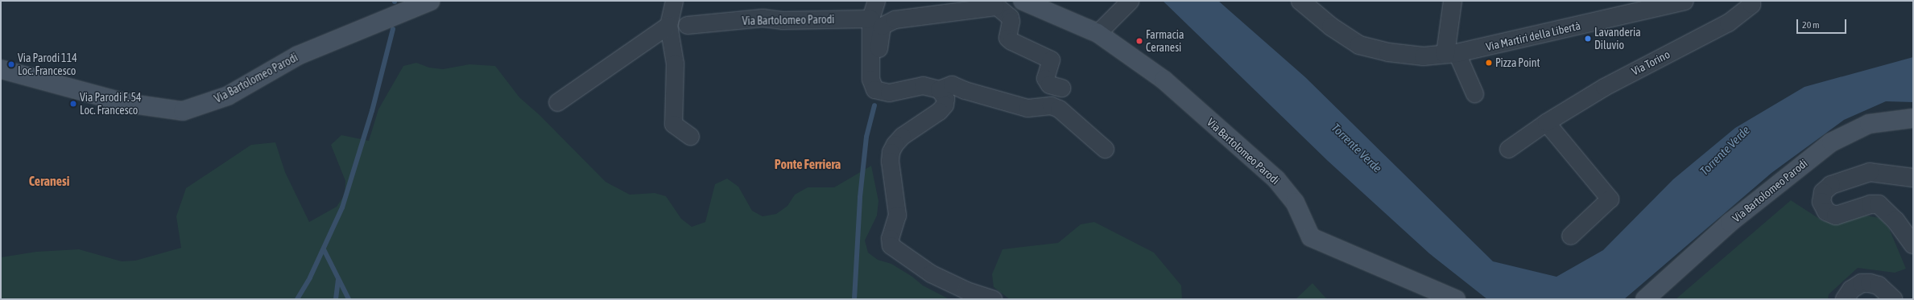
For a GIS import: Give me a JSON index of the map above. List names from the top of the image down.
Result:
{
  "streets": {
    "main road": ["Via Bartolomeo Parodi"],
    "street": ["Via Martiri della Libertà", "Via Torino"]
  },
  "districts": ["Ponte Ferriera", "Ceranesi"],
  "water": ["Torrente Verde"],
  "places": [
    "Lavanderia Diluvio",
    "Farmacia Ceranesi",
    "Pizza Point",
    "Via Parodi 114 Loc. Francesco",
    "Via Parodi F. 54 Loc. Francesco"
  ],
  "scale_bar": "20 m"
}
